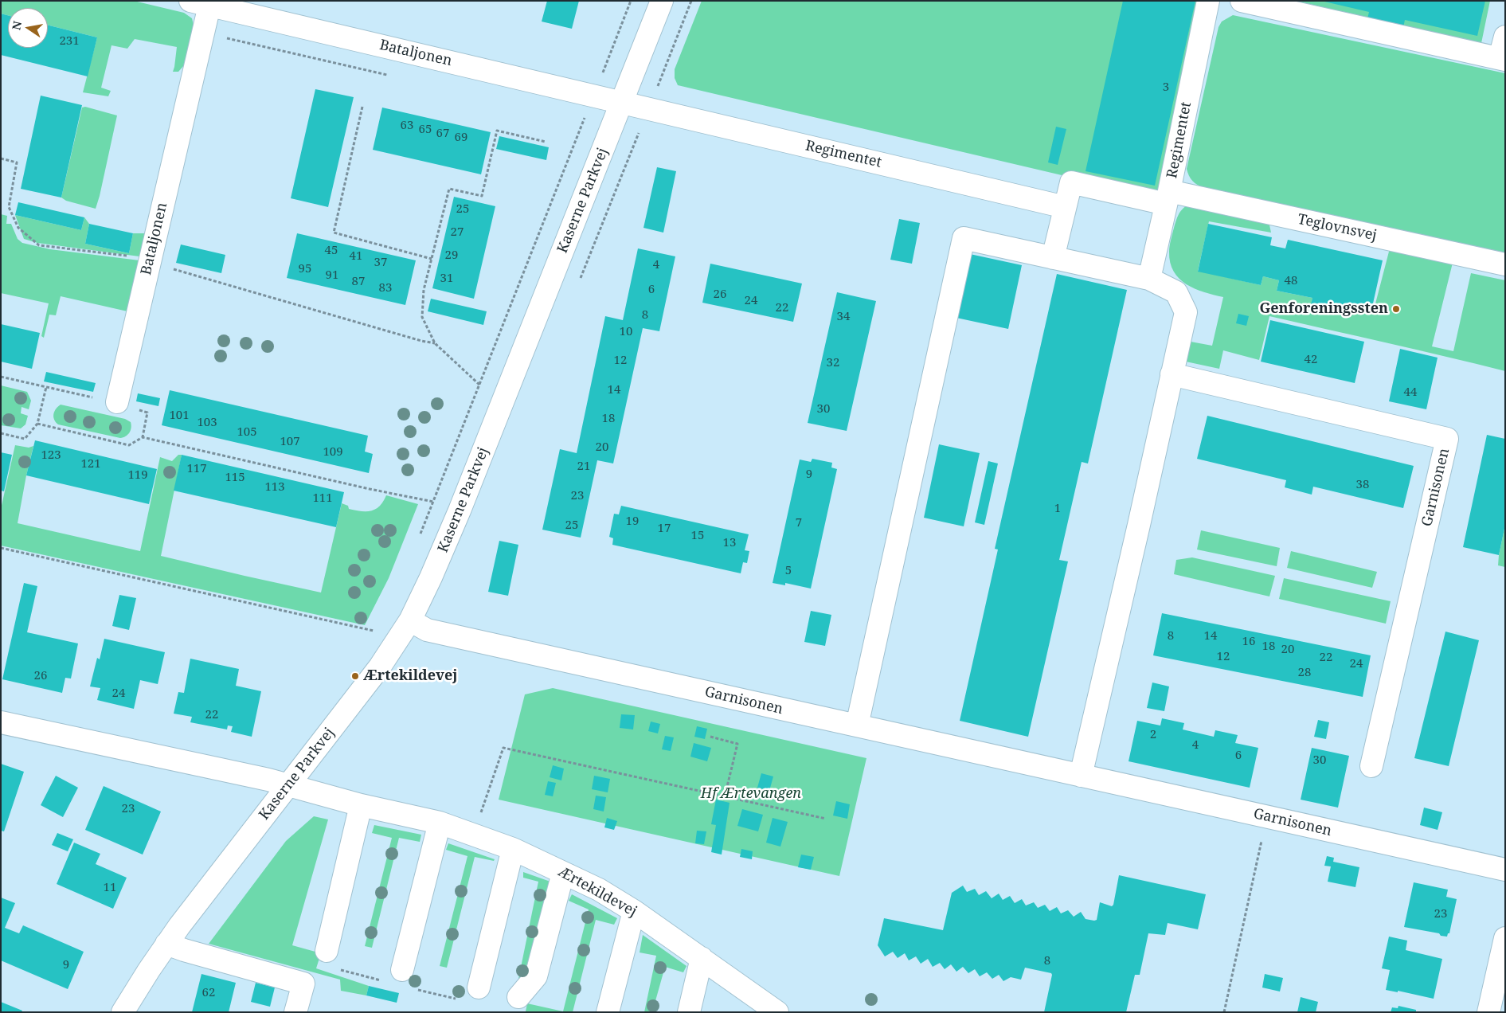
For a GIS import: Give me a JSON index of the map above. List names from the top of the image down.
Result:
{
  "streets": {
    "street": [
      "Bataljonen",
      "Regimentet",
      "Kaserne Parkvej",
      "Teglovnsvej",
      "Garnisonen",
      "Ærtekildevej"
    ]
  },
  "crossings": [
    ["Bataljonen", "Regimentet"],
    ["Bataljonen", "Kaserne Parkvej"],
    ["Regimentet", "Kaserne Parkvej"],
    ["Regimentet", "Teglovnsvej"],
    ["Kaserne Parkvej", "Garnisonen"],
    ["Kaserne Parkvej", "Ærtekildevej"]
  ],
  "parks": ["Hf Ærtevangen"],
  "places": ["Genforeningssten", "Ærtekildevej"],
  "house_numbers": [
    "231",
    "3",
    "63",
    "65",
    "67",
    "69",
    "25",
    "27",
    "45",
    "29",
    "41",
    "37",
    "4",
    "95",
    "91",
    "31",
    "48",
    "87",
    "83",
    "6",
    "26",
    "24",
    "22",
    "8",
    "34",
    "10",
    "42",
    "12",
    "32",
    "14",
    "44",
    "30",
    "101",
    "18",
    "103",
    "105",
    "107",
    "20",
    "109",
    "123",
    "121",
    "21",
    "117",
    "9",
    "119",
    "115",
    "38",
    "113",
    "23",
    "111",
    "1",
    "19",
    "7",
    "25",
    "17",
    "15",
    "13",
    "5",
    "8",
    "14",
    "16",
    "18",
    "20",
    "12",
    "22",
    "24",
    "28",
    "26",
    "24",
    "22",
    "2",
    "4",
    "6",
    "30",
    "23",
    "11",
    "23",
    "8",
    "9",
    "62"
  ],
  "north": "left"
}
